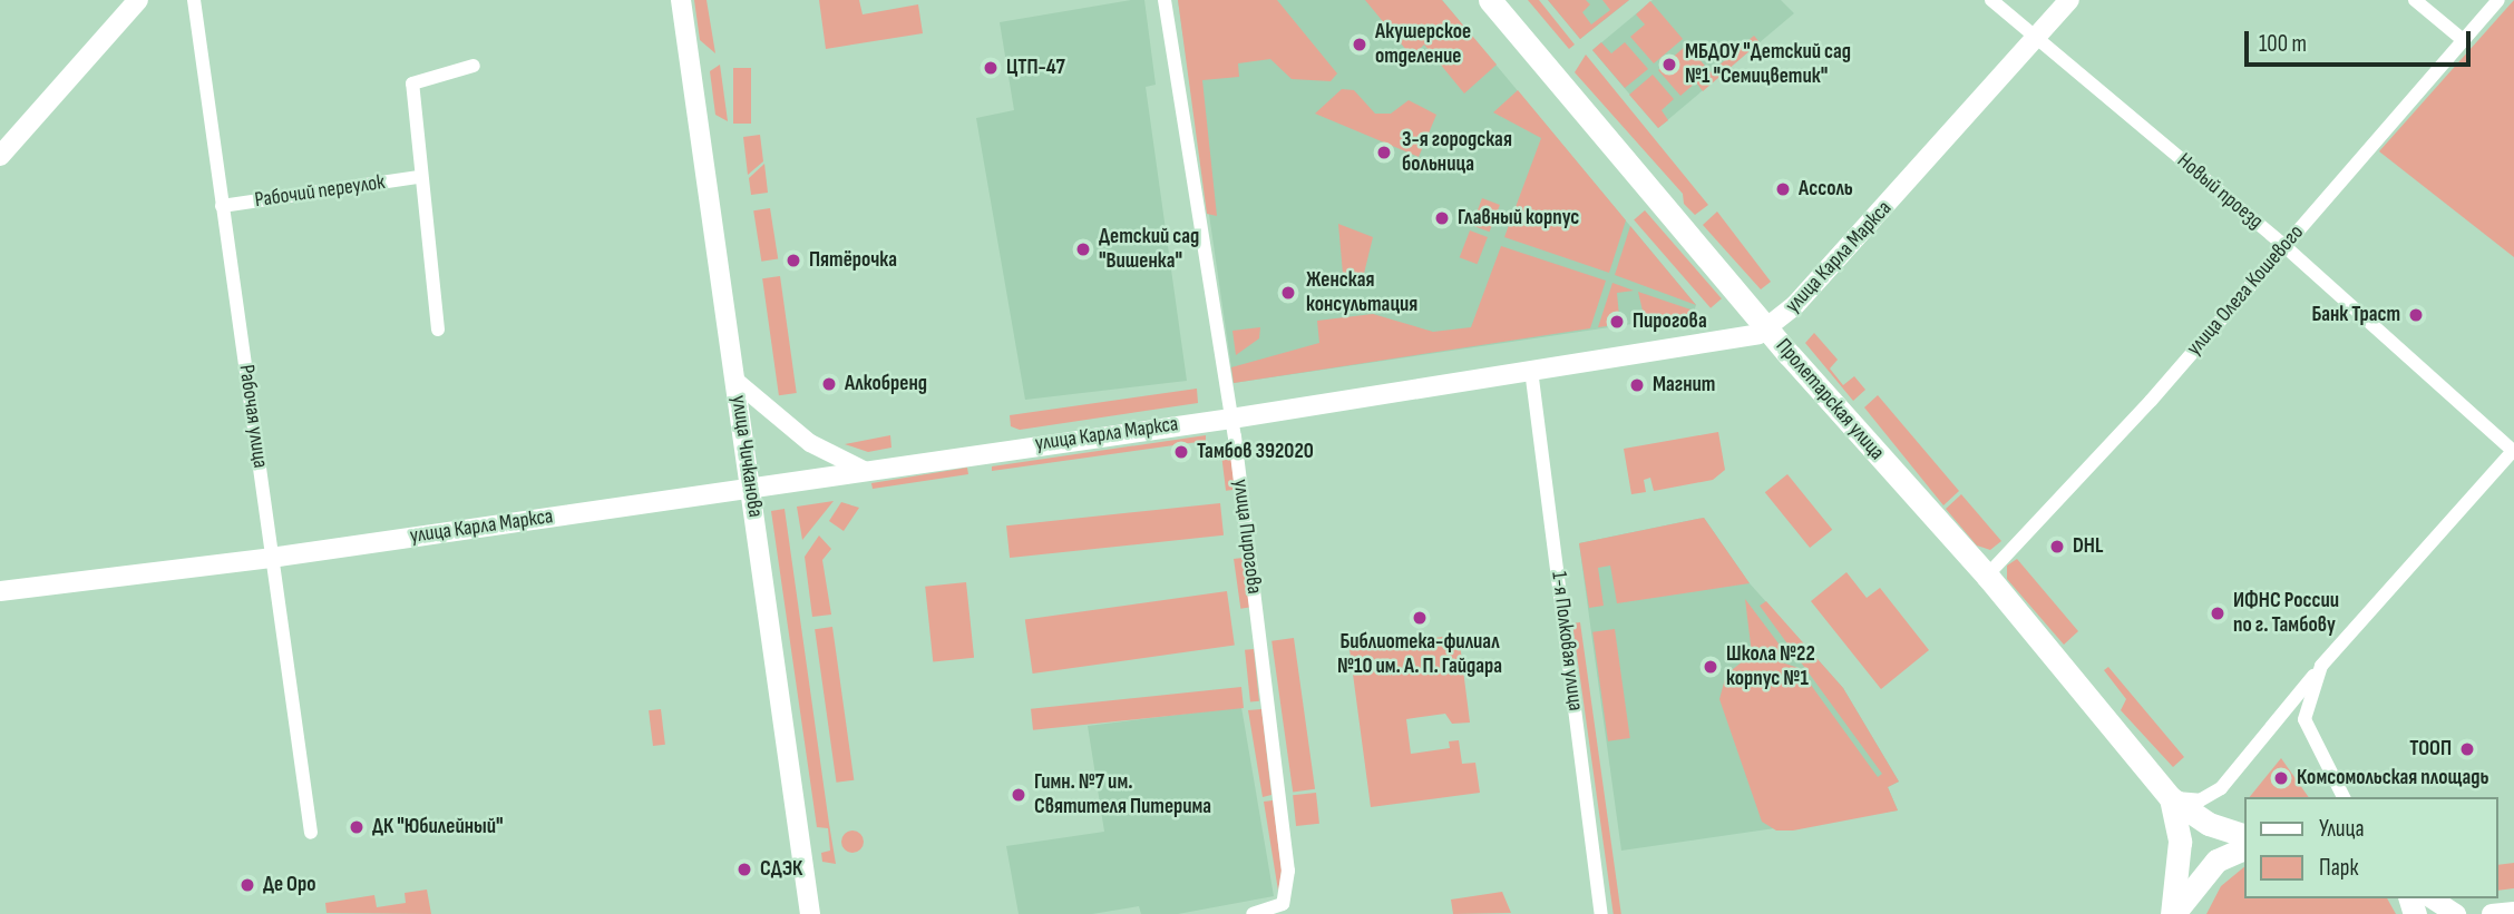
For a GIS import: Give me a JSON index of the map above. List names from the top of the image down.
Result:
{
  "streets": {
    "main road": ["улица Карла Маркса", "Пролетарская улица", "улица Чичканова"],
    "street": [
      "Рабочий переулок",
      "Новый проезд",
      "улица Олега Кошевого",
      "Рабочая улица",
      "улица Пирогова",
      "1-я Полковая улица"
    ]
  },
  "crossings": [
    ["Рабочий переулок", "Рабочая улица"],
    ["Новый проезд", "улица Карла Маркса"],
    ["Новый проезд", "улица Олега Кошевого"],
    ["улица Карла Маркса", "Пролетарская улица"],
    ["улица Карла Маркса", "Рабочая улица"],
    ["улица Карла Маркса", "улица Чичканова"],
    ["улица Карла Маркса", "улица Пирогова"],
    ["улица Карла Маркса", "1-я Полковая улица"],
    ["улица Олега Кошевого", "Пролетарская улица"]
  ],
  "places": [
    "Акушерское отделение",
    "МБДОУ \"Детский сад №1 \"Семицветик\"",
    "ЦТП-47",
    "3-я городская больница",
    "Ассоль",
    "Главный корпус",
    "Детский сад \"Вишенка\"",
    "Пятёрочка",
    "Женская консультация",
    "Банк Траст",
    "Пирогова",
    "Алкобренд",
    "Магнит",
    "Тамбов 392020",
    "DHL",
    "ИФНС России по г. Тамбову",
    "Библиотека-филиал №10 им. А. П. Гайдара",
    "Школа №22 корпус №1",
    "ТООП",
    "Комсомольская площадь",
    "Гимн. №7 им. Святителя Питерима",
    "ДК \"Юбилейный\"",
    "СДЭК",
    "Де Оро"
  ],
  "legend": ["Улица", "Парк"],
  "scale_bar": "100 m"
}
